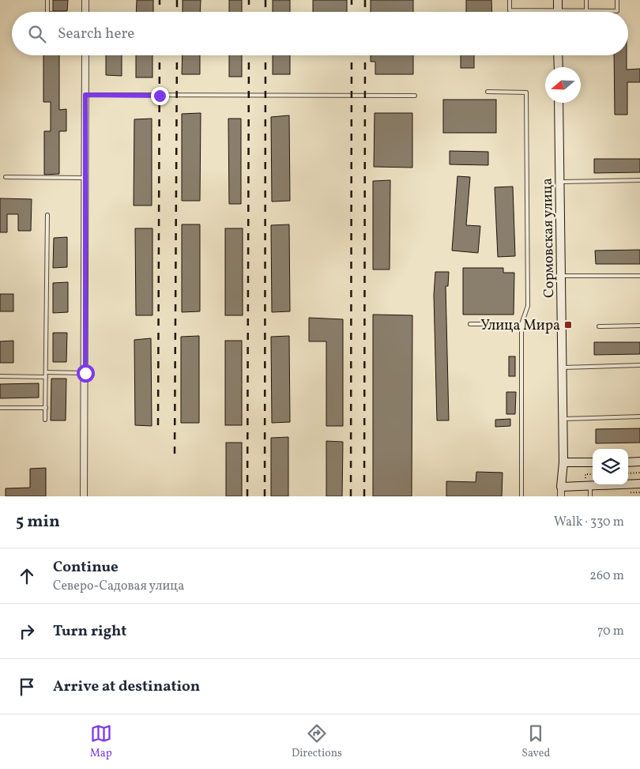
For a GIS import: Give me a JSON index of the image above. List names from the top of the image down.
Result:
{
  "streets": {
    "street": ["Сормовская улица"]
  },
  "places": {
    "transit": ["Улица Мира"]
  },
  "north": "left",
  "page": {
    "search": "Search here",
    "heading": ["5 min", "Walk · 330 m"],
    "list": [
      ["Continue", "Северо-Садовая улица", "260 m"],
      ["Turn right", "70 m"],
      "Arrive at destination"
    ],
    "nav": ["Map", "Directions", "Saved"]
  }
}
